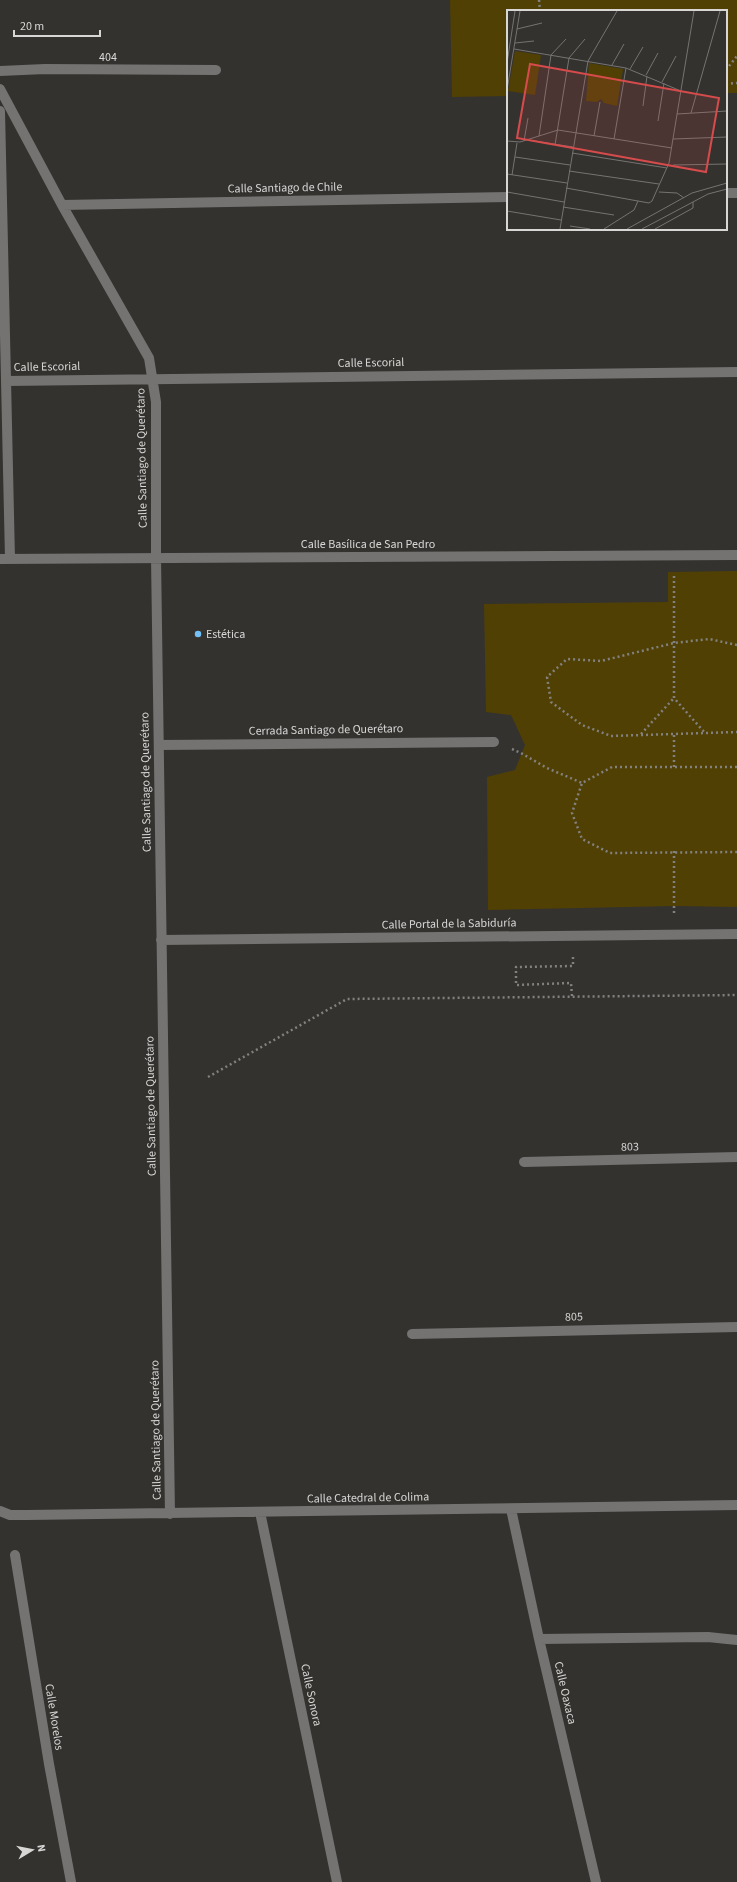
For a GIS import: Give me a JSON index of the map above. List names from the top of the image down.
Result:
{
  "streets": {
    "street": [
      "404",
      "Calle Santiago de Chile",
      "Calle Escorial",
      "Calle Santiago de Querétaro",
      "Calle Basílica de San Pedro",
      "Cerrada Santiago de Querétaro",
      "Calle Portal de la Sabiduría",
      "803",
      "805",
      "Calle Catedral de Colima",
      "Calle Oaxaca",
      "Calle Sonora",
      "Calle Morelos"
    ]
  },
  "crossings": [
    ["Calle Santiago de Chile", "Calle Santiago de Querétaro"],
    ["Calle Escorial", "Calle Santiago de Querétaro"],
    ["Calle Santiago de Querétaro", "Calle Basílica de San Pedro"],
    ["Calle Santiago de Querétaro", "Cerrada Santiago de Querétaro"],
    ["Calle Santiago de Querétaro", "Calle Portal de la Sabiduría"],
    ["Calle Santiago de Querétaro", "Calle Catedral de Colima"],
    ["Calle Catedral de Colima", "Calle Oaxaca"],
    ["Calle Catedral de Colima", "Calle Sonora"]
  ],
  "places": ["Estética"],
  "scale_bar": "20 m",
  "north": "right"
}
